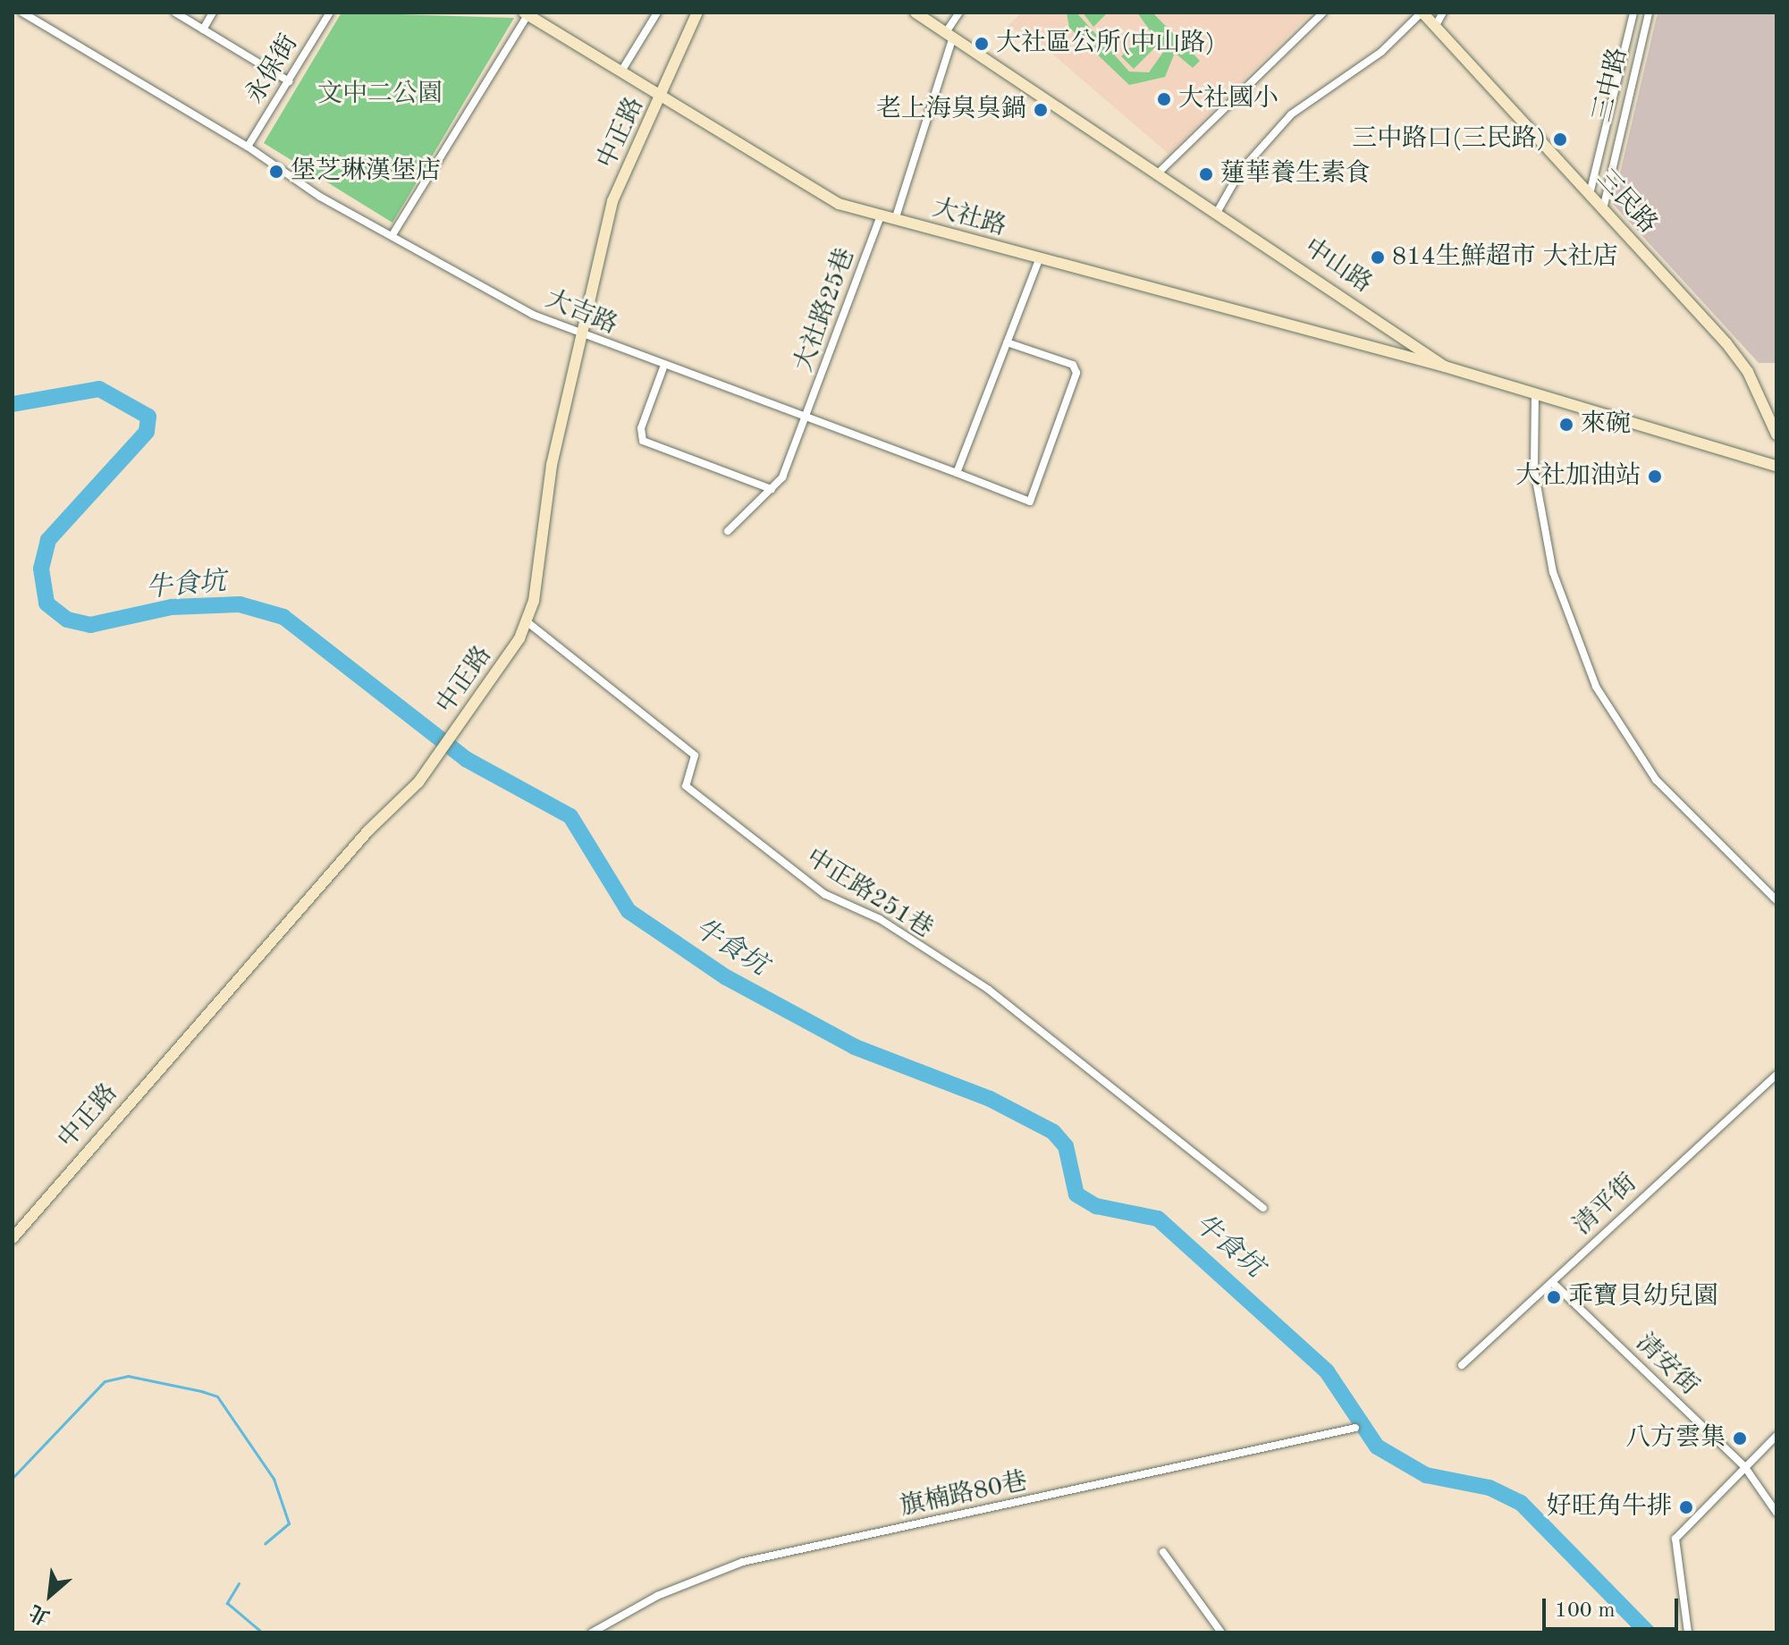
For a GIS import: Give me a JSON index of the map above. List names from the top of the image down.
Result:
{
  "streets": {
    "street": [
      "永保街",
      "三中路",
      "中正路",
      "三民路",
      "大社路",
      "中山路",
      "大社路25巷",
      "大吉路",
      "中正路251巷",
      "清平街",
      "清安街",
      "旗楠路80巷"
    ]
  },
  "crossings": [
    ["永保街", "大吉路"],
    ["三中路", "三民路"],
    ["中正路", "大社路"],
    ["中正路", "大吉路"],
    ["中正路", "中正路251巷"],
    ["大社路", "中山路"],
    ["大社路", "大社路25巷"],
    ["大社路25巷", "大吉路"],
    ["清平街", "清安街"]
  ],
  "water": ["牛食坑"],
  "parks": ["文中二公園"],
  "places": [
    "大社區公所(中山路)",
    "大社國小",
    "老上海臭臭鍋",
    "三中路口(三民路)",
    "堡芝琳漢堡店",
    "蓮華養生素食",
    "814生鮮超市 大社店",
    "來碗",
    "大社加油站",
    "乖寶貝幼兒園",
    "八方雲集",
    "好旺角牛排"
  ],
  "scale_bar": "100 m",
  "north": "bottom left"
}
